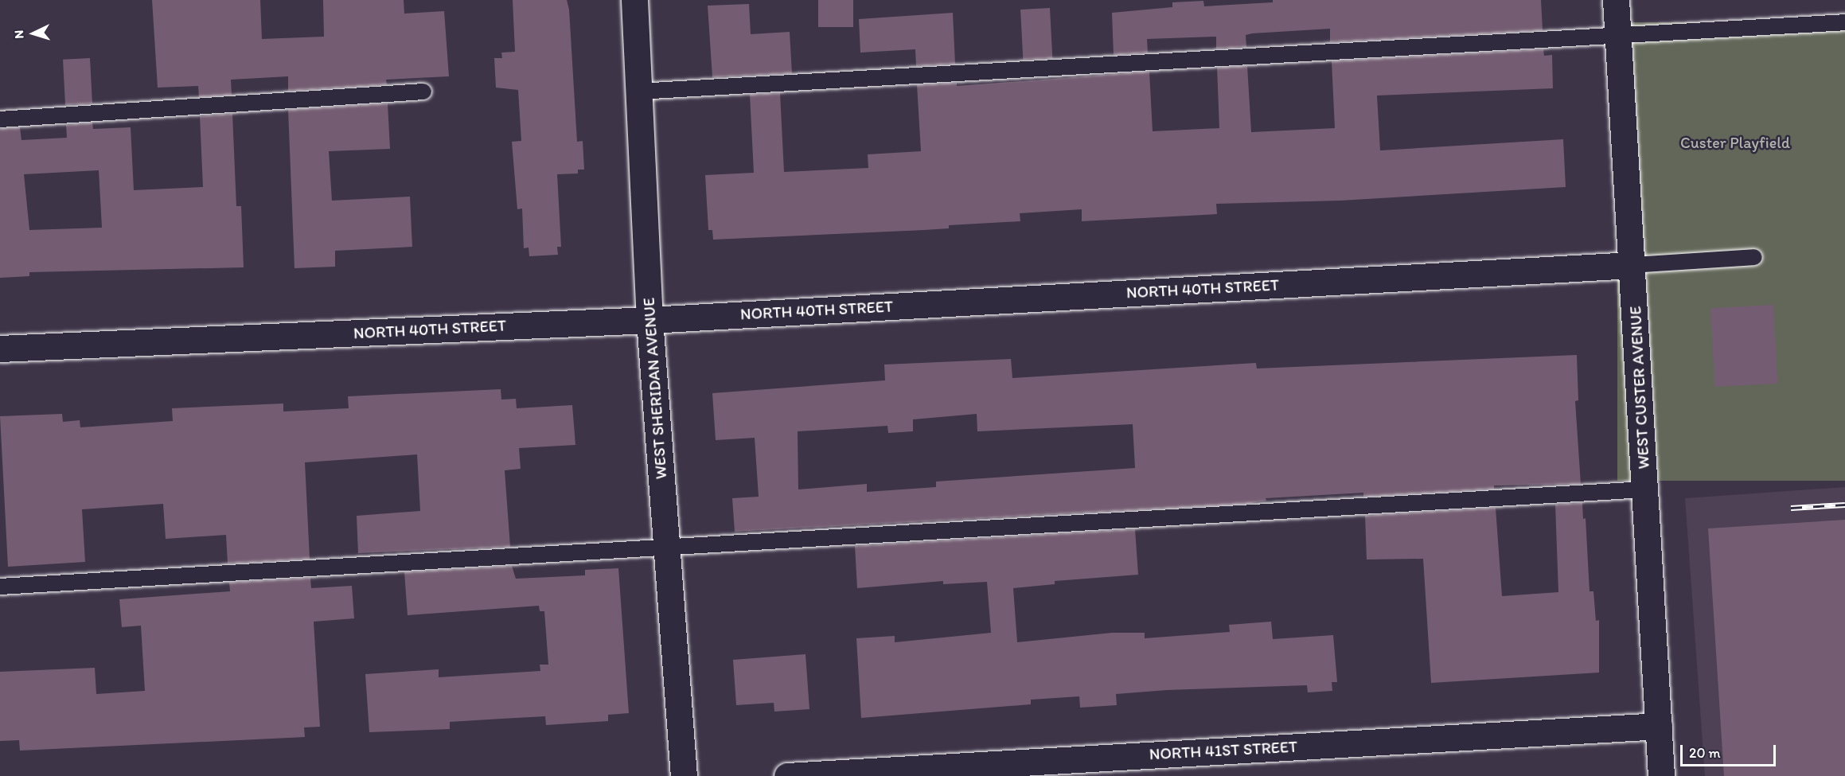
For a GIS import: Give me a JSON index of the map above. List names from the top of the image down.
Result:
{
  "streets": {
    "street": [
      "NORTH 40TH STREET",
      "WEST CUSTER AVENUE",
      "WEST SHERIDAN AVENUE",
      "NORTH 41ST STREET"
    ]
  },
  "crossings": [
    ["NORTH 40TH STREET", "WEST CUSTER AVENUE"],
    ["NORTH 40TH STREET", "WEST SHERIDAN AVENUE"],
    ["WEST CUSTER AVENUE", "NORTH 41ST STREET"]
  ],
  "parks": ["Custer Playfield"],
  "scale_bar": "20 m",
  "north": "left"
}
